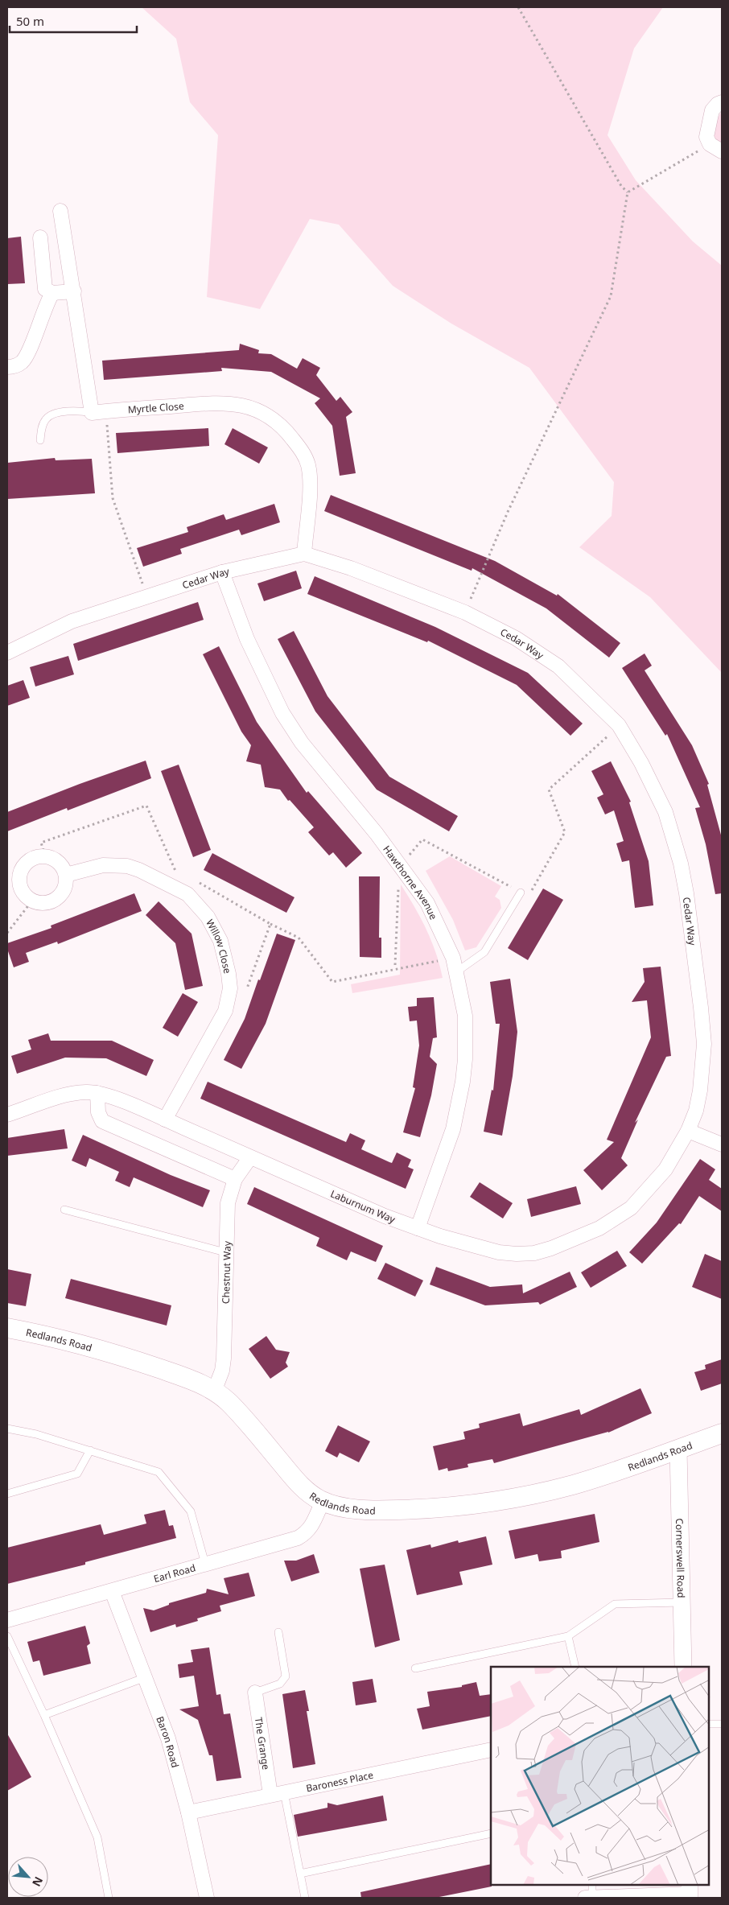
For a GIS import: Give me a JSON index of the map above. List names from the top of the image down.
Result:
{
  "streets": {
    "main road": ["Redlands Road"],
    "street": [
      "Myrtle Close",
      "Cedar Way",
      "Hawthorne Avenue",
      "Willow Close",
      "Laburnum Way",
      "Chestnut Way",
      "Cornerswell Road",
      "Earl Road",
      "Baron Road",
      "The Grange",
      "Baroness Place"
    ]
  },
  "crossings": [
    ["Myrtle Close", "Cedar Way"],
    ["Cedar Way", "Hawthorne Avenue"],
    ["Cedar Way", "Laburnum Way"],
    ["Hawthorne Avenue", "Laburnum Way"],
    ["Willow Close", "Laburnum Way"],
    ["Laburnum Way", "Chestnut Way"],
    ["Chestnut Way", "Redlands Road"],
    ["Redlands Road", "Cornerswell Road"],
    ["Redlands Road", "Earl Road"],
    ["Earl Road", "Baron Road"],
    ["Baron Road", "Baroness Place"],
    ["The Grange", "Baroness Place"]
  ],
  "scale_bar": "50 m",
  "north": "bottom right"
}
